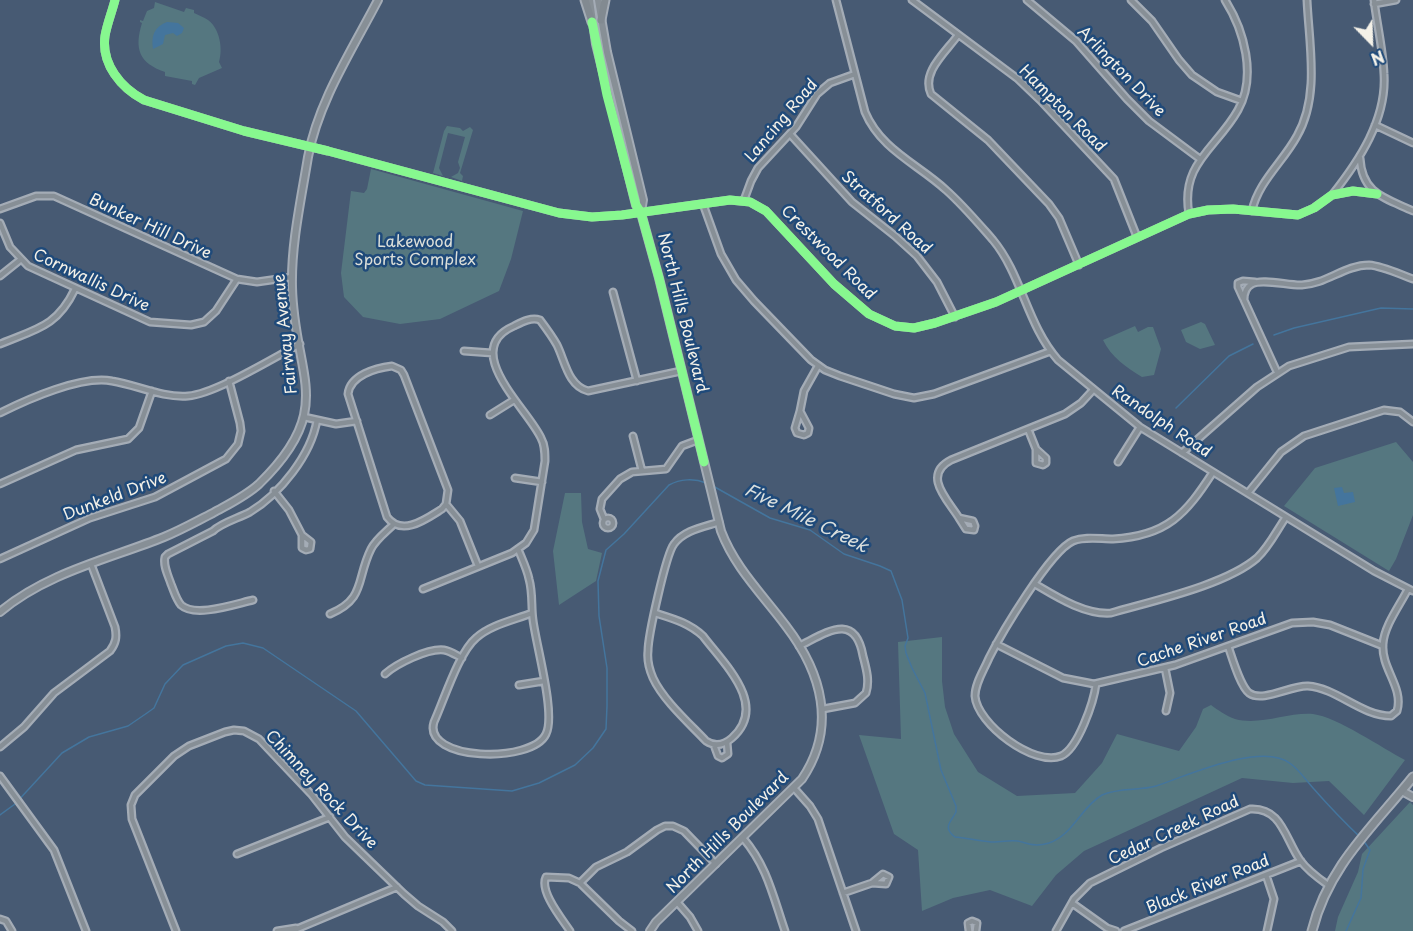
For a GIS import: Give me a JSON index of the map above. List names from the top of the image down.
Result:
{
  "streets": {
    "street": [
      "Arlington Drive",
      "Hampton Road",
      "Lancing Road",
      "Stratford Road",
      "Bunker Hill Drive",
      "Crestwood Road",
      "Cornwallis Drive",
      "North Hills Boulevard",
      "Fairway Avenue",
      "Randolph Road",
      "Dunkeld Drive",
      "Cache River Road",
      "Chimney Rock Drive",
      "Cedar Creek Road",
      "Black River Road"
    ]
  },
  "crossings": [
    ["Hampton Road", "Crestwood Road"],
    ["Lancing Road", "Stratford Road"],
    ["Lancing Road", "Crestwood Road"],
    ["Lancing Road", "Randolph Road"],
    ["Stratford Road", "Crestwood Road"],
    ["Bunker Hill Drive", "Cornwallis Drive"],
    ["Bunker Hill Drive", "Fairway Avenue"],
    ["Crestwood Road", "Randolph Road"],
    ["Cedar Creek Road", "Black River Road"]
  ],
  "water": ["Five Mile Creek"],
  "parks": ["Lakewood Sports Complex"],
  "north": "bottom right"
}
